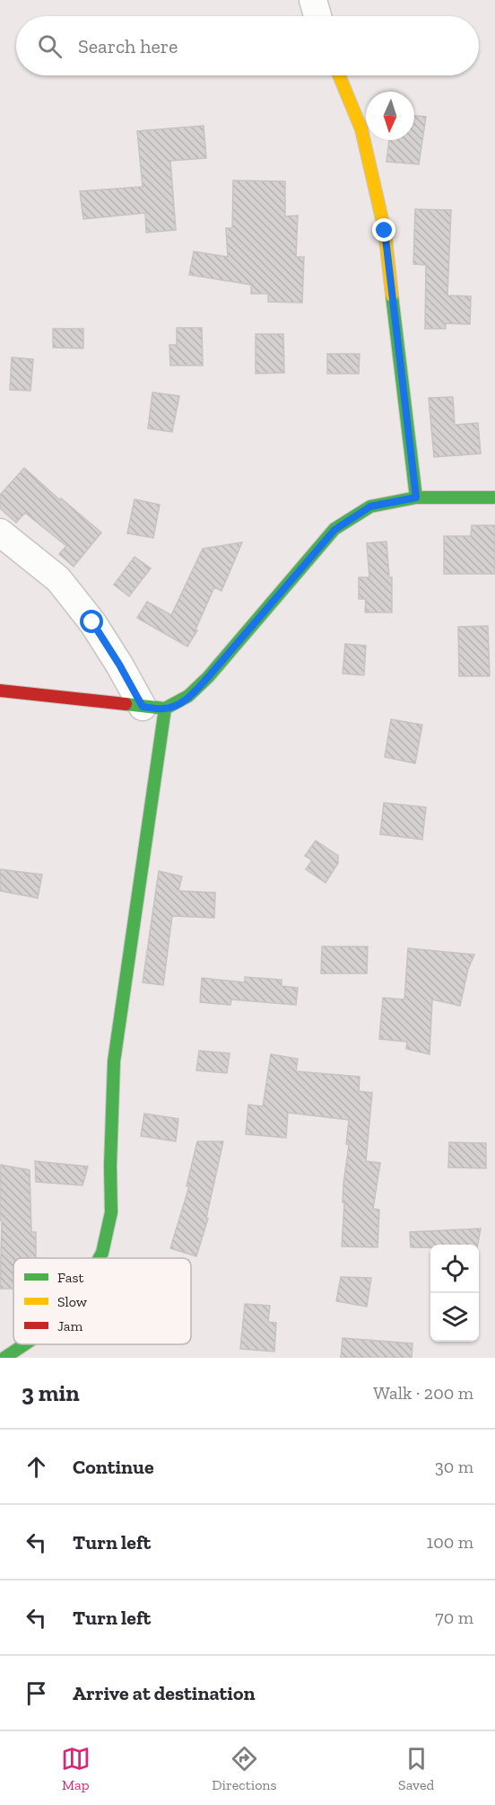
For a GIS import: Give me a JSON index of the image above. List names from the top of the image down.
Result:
{
  "legend": ["Fast", "Slow", "Jam"],
  "north": "bottom",
  "page": {
    "search": "Search here",
    "heading": ["3 min", "Walk · 200 m"],
    "list": [
      ["Continue", "30 m"],
      ["Turn left", "100 m"],
      ["Turn left", "70 m"],
      "Arrive at destination"
    ],
    "nav": ["Map", "Directions", "Saved"]
  }
}
